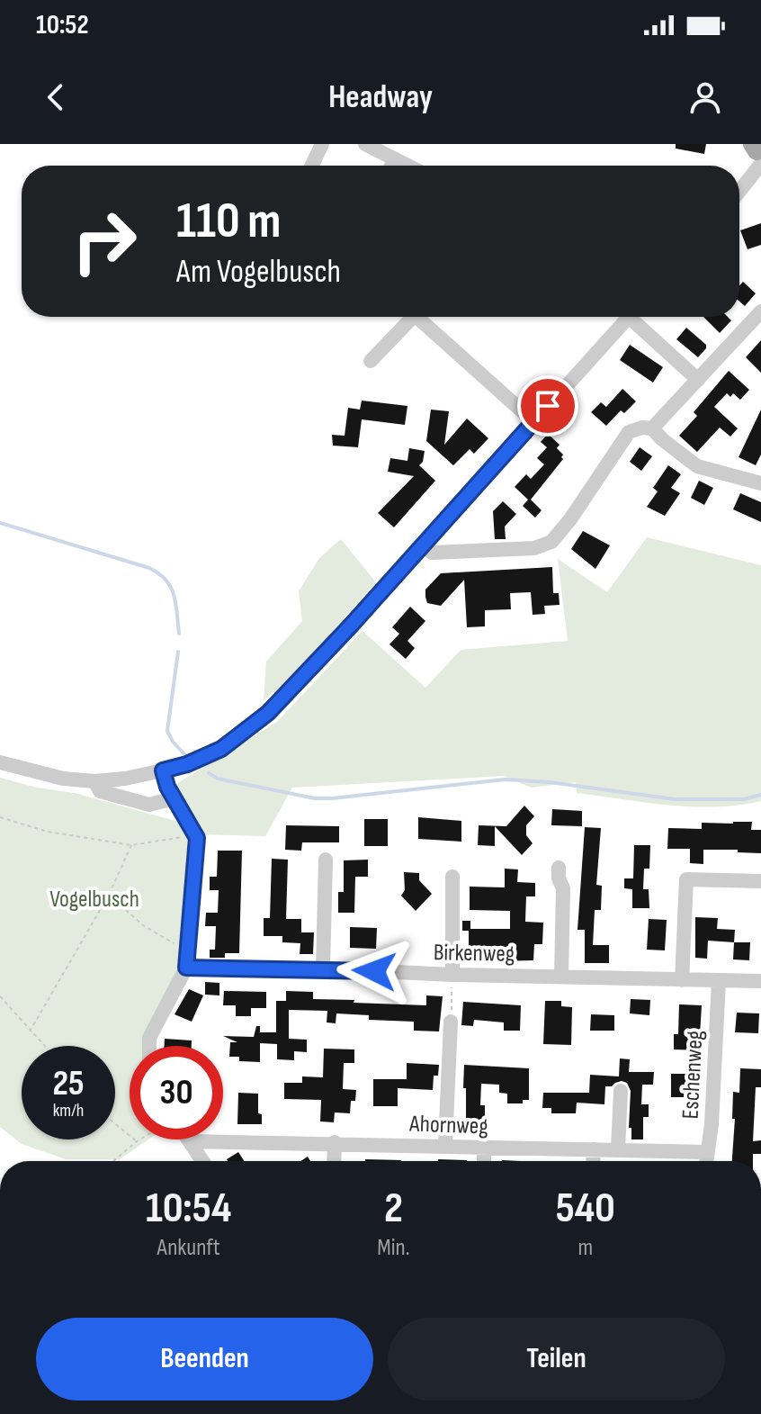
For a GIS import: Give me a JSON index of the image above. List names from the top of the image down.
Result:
{
  "streets": {
    "street": ["Birkenweg", "Eschenweg", "Ahornweg"]
  },
  "crossings": [
    ["Birkenweg", "Eschenweg"],
    ["Eschenweg", "Ahornweg"]
  ],
  "parks": ["Vogelbusch"],
  "page": {
    "status": "10:52",
    "header": "Headway",
    "turn": ["110 m", "Am Vogelbusch"],
    "speed": "25 km/h",
    "limit": "30",
    "eta": [
      "10:54",
      "Ankunft",
      "2",
      "Min.",
      "540",
      "m"
    ],
    "buttons": ["Beenden", "Teilen"]
  }
}
